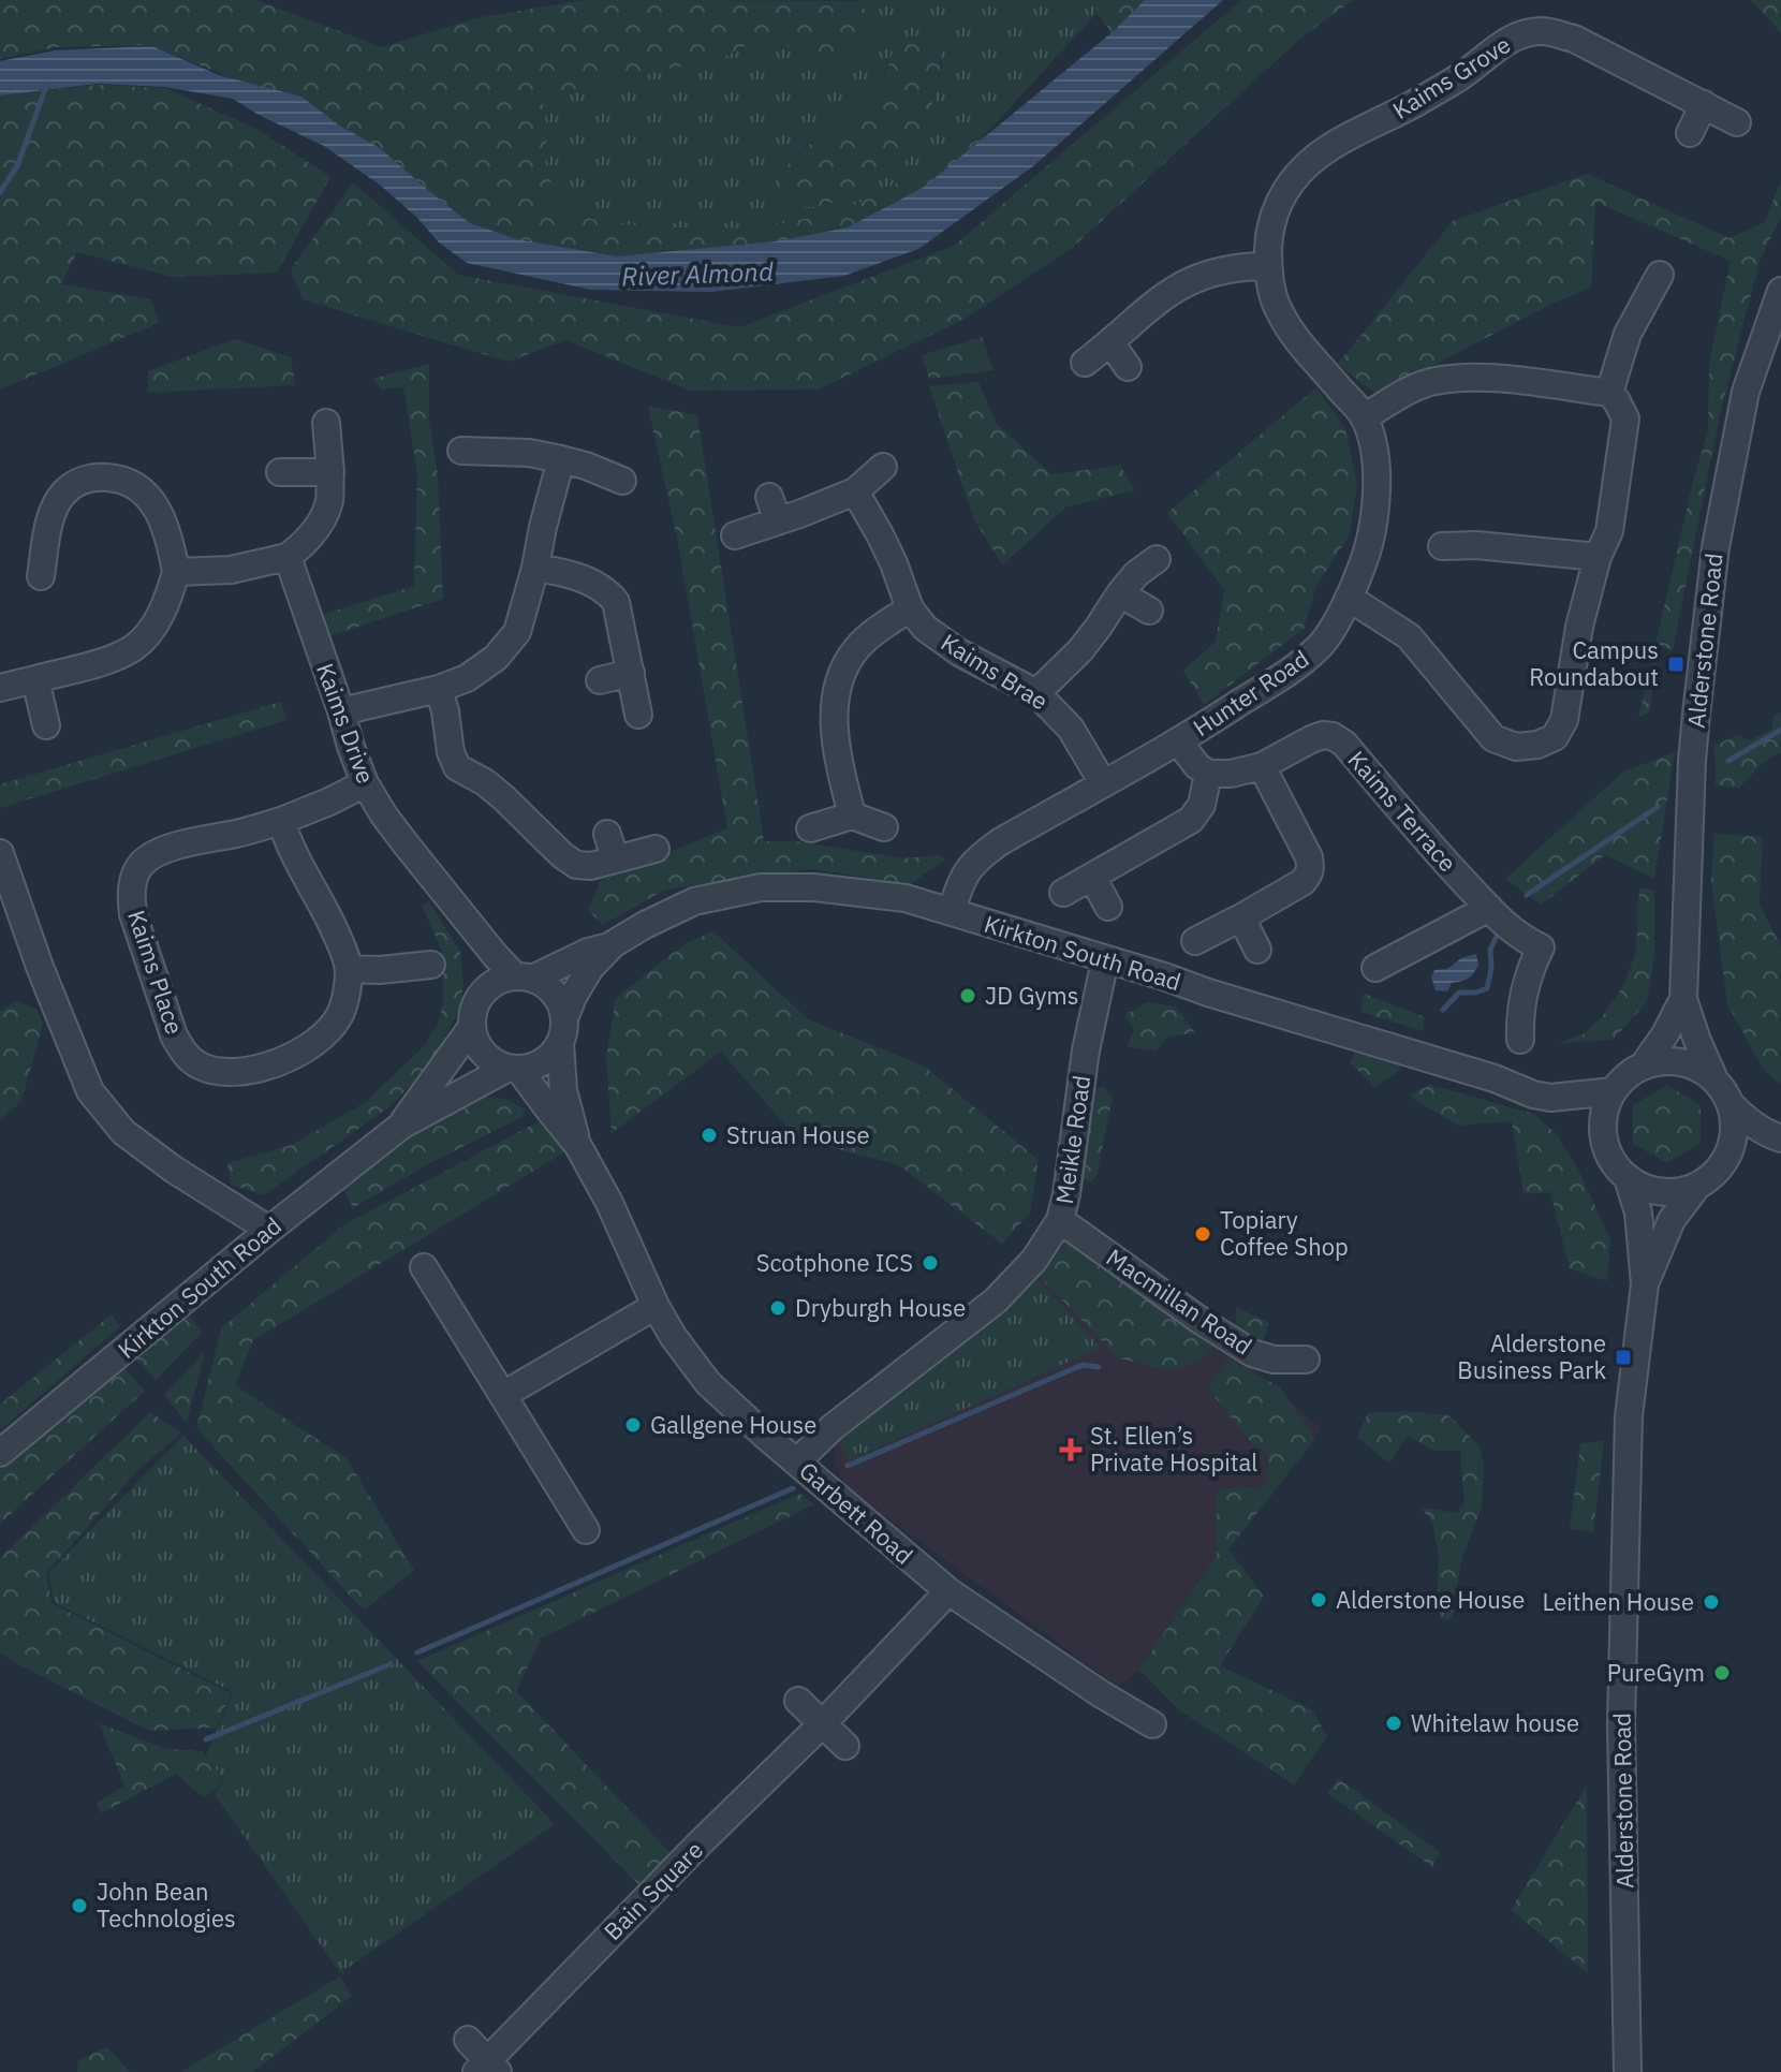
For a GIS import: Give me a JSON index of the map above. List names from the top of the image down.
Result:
{
  "streets": {
    "street": [
      "Kaims Grove",
      "Alderstone Road",
      "Kaims Brae",
      "Hunter Road",
      "Kaims Drive",
      "Kaims Terrace",
      "Kirkton South Road",
      "Kaims Place",
      "Meikle Road",
      "Macmillan Road",
      "Garbett Road",
      "Bain Square"
    ]
  },
  "crossings": [
    ["Kaims Grove", "Hunter Road"],
    ["Alderstone Road", "Kirkton South Road"],
    ["Kaims Brae", "Hunter Road"],
    ["Hunter Road", "Kirkton South Road"],
    ["Kaims Drive", "Kirkton South Road"],
    ["Kaims Drive", "Kaims Place"],
    ["Kaims Drive", "Garbett Road"],
    ["Kirkton South Road", "Meikle Road"],
    ["Kirkton South Road", "Garbett Road"],
    ["Meikle Road", "Macmillan Road"],
    ["Meikle Road", "Garbett Road"],
    ["Garbett Road", "Bain Square"]
  ],
  "water": ["River Almond"],
  "places": {
    "transit": ["Campus Roundabout", "Alderstone Business Park"],
    "other": [
      "JD Gyms",
      "Struan House",
      "Topiary Coffee Shop",
      "Scotphone ICS",
      "Dryburgh House",
      "Gallgene House",
      "Alderstone House",
      "Leithen House",
      "PureGym",
      "Whitelaw house",
      "John Bean Technologies"
    ],
    "health": ["St. Ellen’s Private Hospital"]
  }
}
